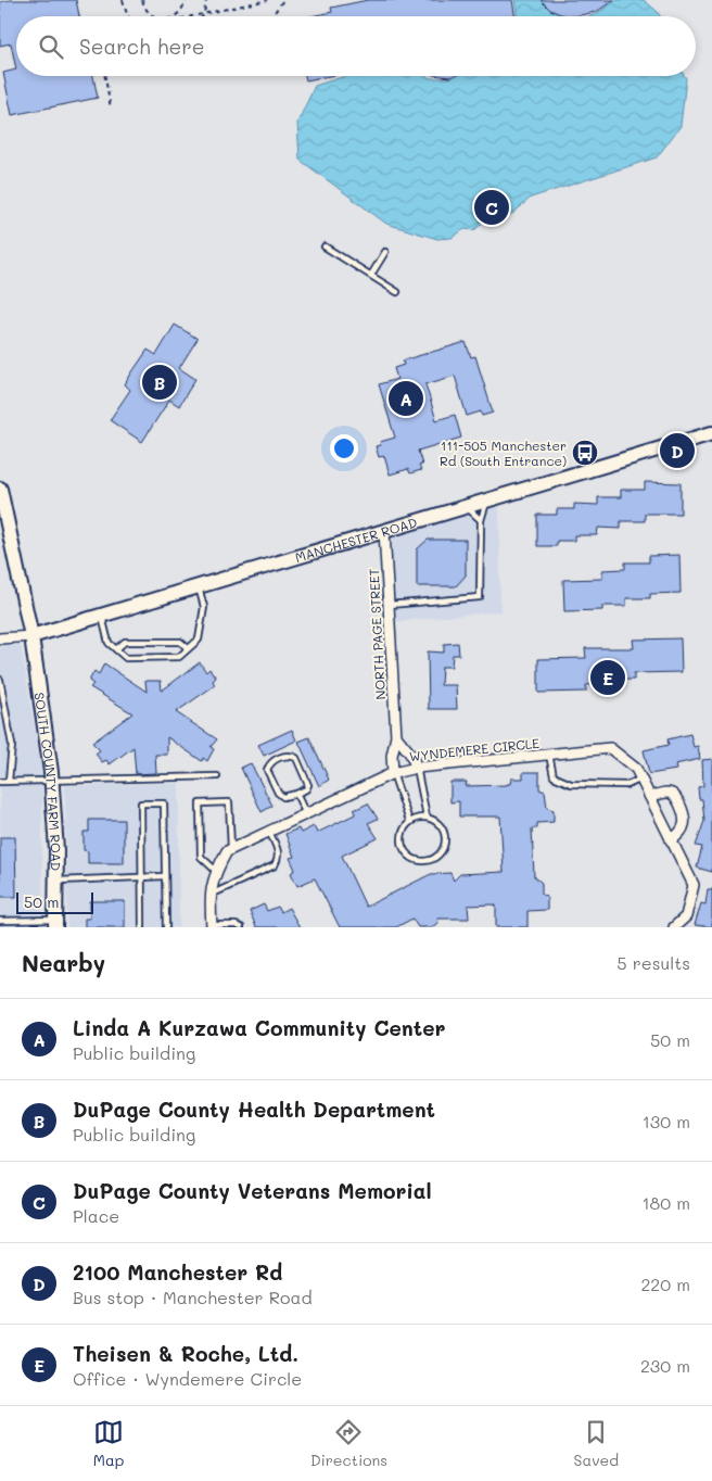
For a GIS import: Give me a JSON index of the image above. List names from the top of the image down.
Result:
{
  "streets": {
    "street": [
      "MANCHESTER ROAD",
      "NORTH PAGE STREET",
      "WYNDEMERE CIRCLE",
      "SOUTH COUNTY FARM ROAD"
    ]
  },
  "crossings": [
    ["MANCHESTER ROAD", "NORTH PAGE STREET"],
    ["MANCHESTER ROAD", "SOUTH COUNTY FARM ROAD"],
    ["NORTH PAGE STREET", "WYNDEMERE CIRCLE"]
  ],
  "places": {
    "bus stop": ["111-505 Manchester Rd (South Entrance)"]
  },
  "scale_bar": "50 m",
  "page": {
    "search": "Search here",
    "pins": [
      "C",
      "B",
      "A",
      "D",
      "E"
    ],
    "scale": "50 m",
    "heading": ["Nearby", "5 results"],
    "list": [
      {
        "mark": "A",
        "name": "Linda A Kurzawa Community Center",
        "note": "Public building",
        "value": "50 m"
      },
      {
        "mark": "B",
        "name": "DuPage County Health Department",
        "note": "Public building",
        "value": "130 m"
      },
      {
        "mark": "C",
        "name": "DuPage County Veterans Memorial",
        "note": "Place",
        "value": "180 m"
      },
      {
        "mark": "D",
        "name": "2100 Manchester Rd",
        "note": "Bus stop · Manchester Road",
        "value": "220 m"
      },
      {
        "mark": "E",
        "name": "Theisen & Roche, Ltd.",
        "note": "Office · Wyndemere Circle",
        "value": "230 m"
      }
    ],
    "nav": ["Map", "Directions", "Saved"]
  }
}
